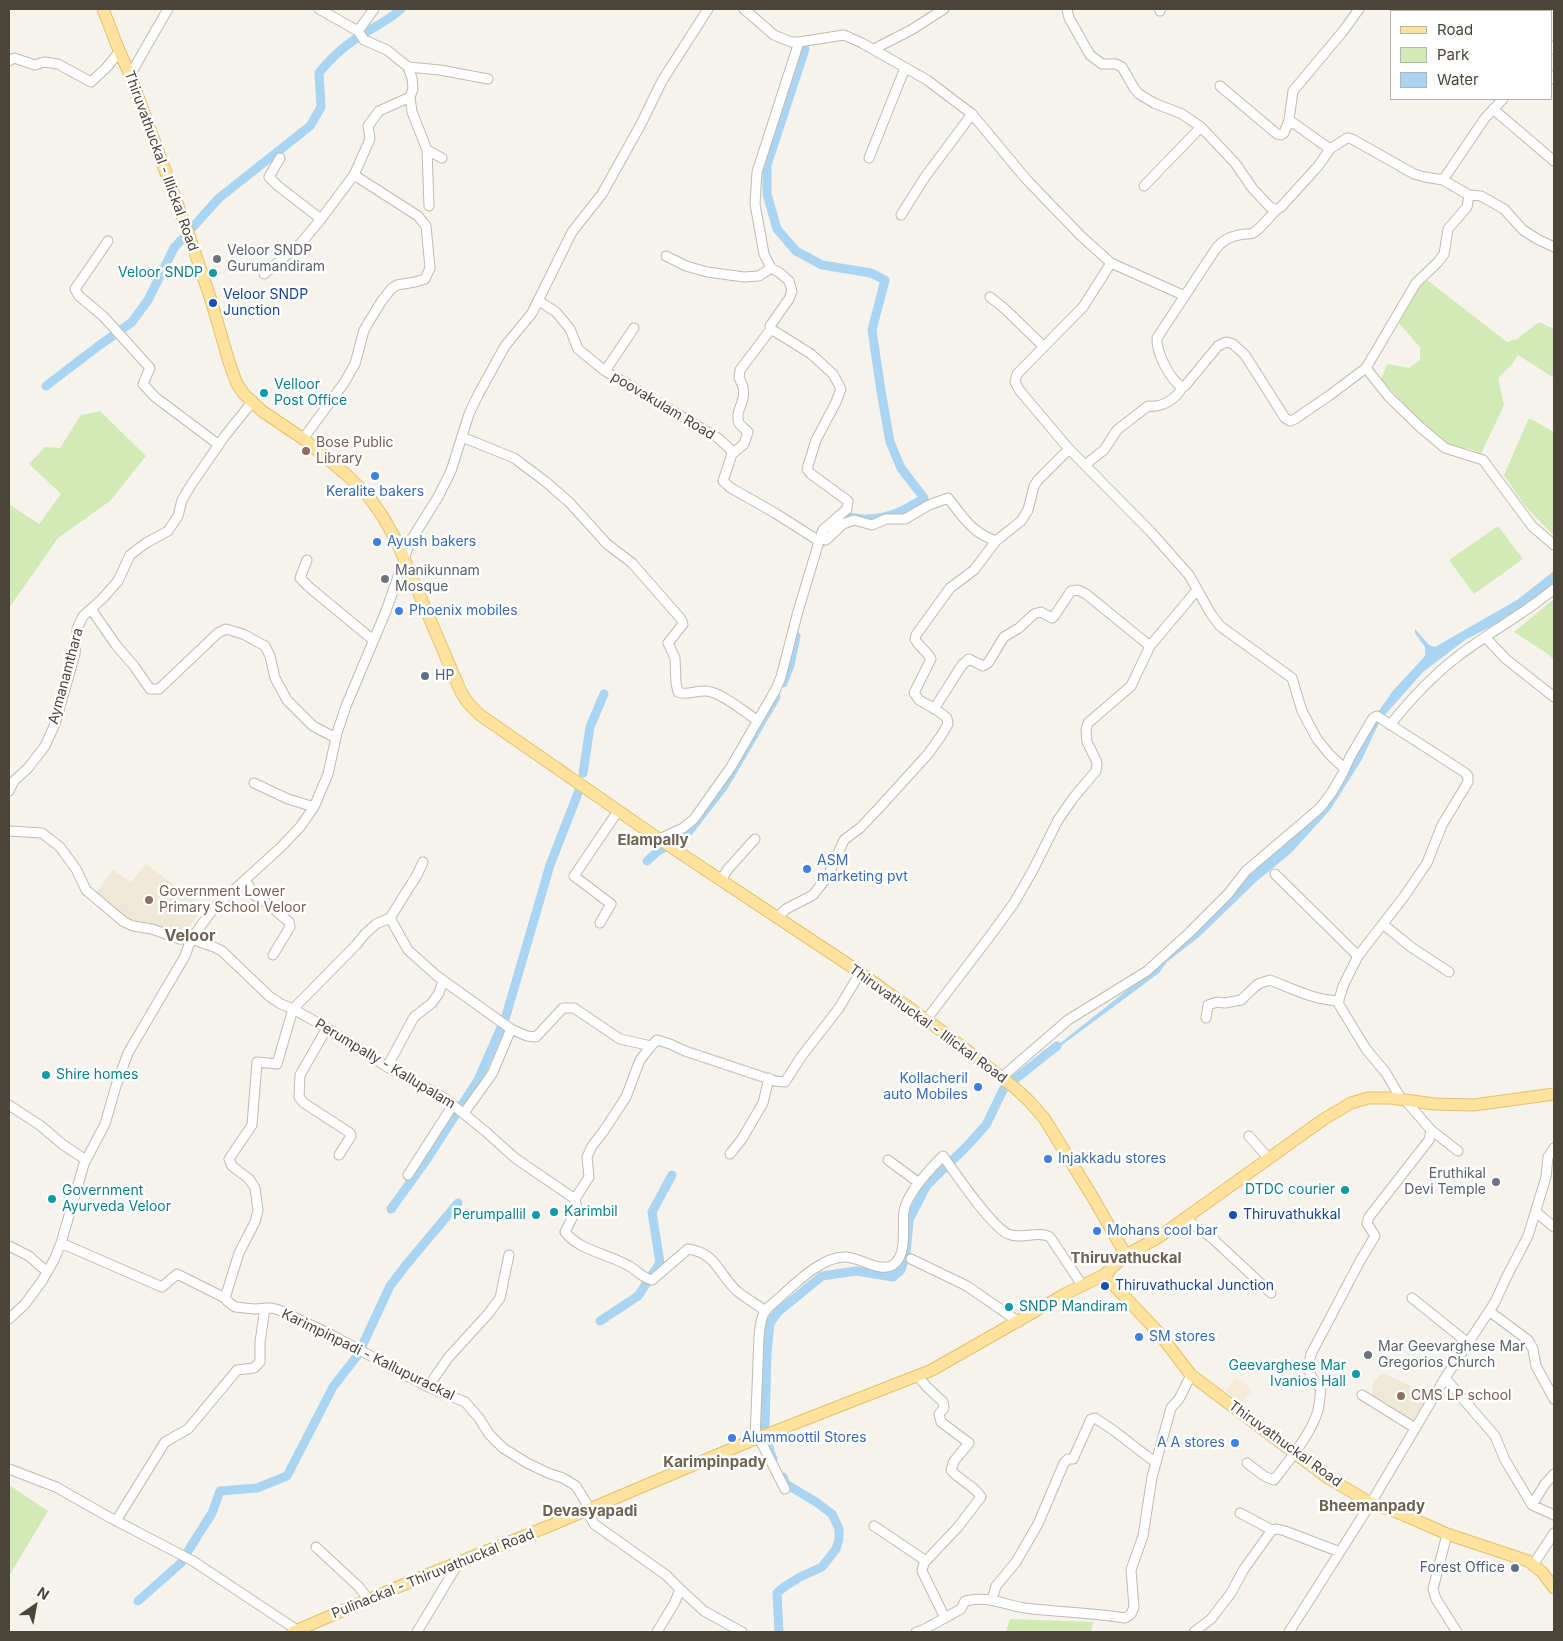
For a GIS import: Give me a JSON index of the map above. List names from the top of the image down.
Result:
{
  "streets": {
    "main road": ["Thiruvathuckal - Illickal Road", "Thiruvathuckal Road", "Pulinackal - Thiruvathuckal Road"],
    "street": [
      "poovakulam Road",
      "Aymanamthara",
      "Perumpally - Kallupalam",
      "Karimpinpadi - Kallupurackal"
    ]
  },
  "crossings": [
    ["Thiruvathuckal - Illickal Road", "Aymanamthara"],
    ["Thiruvathuckal - Illickal Road", "Pulinackal - Thiruvathuckal Road"],
    ["Karimpinpadi - Kallupurackal", "Pulinackal - Thiruvathuckal Road"],
    ["Thiruvathuckal Road", "Pulinackal - Thiruvathuckal Road"]
  ],
  "districts": [
    "Elampally",
    "Veloor",
    "Thiruvathuckal",
    "Karimpinpady",
    "Bheemanpady",
    "Devasyapadi"
  ],
  "places": [
    "Veloor SNDP Gurumandiram",
    "Veloor SNDP",
    "Veloor SNDP Junction",
    "Velloor Post Office",
    "Bose Public Library",
    "Keralite bakers",
    "Ayush bakers",
    "Manikunnam Mosque",
    "Phoenix mobiles",
    "HP",
    "ASM marketing pvt",
    "Government Lower Primary School Veloor",
    "Shire homes",
    "Kollacheril auto Mobiles",
    "Injakkadu stores",
    "Eruthikal Devi Temple",
    "DTDC courier",
    "Government Ayurveda Veloor",
    "Karimbil",
    "Perumpallil",
    "Thiruvathukkal",
    "Mohans cool bar",
    "Thiruvathuckal Junction",
    "SNDP Mandiram",
    "SM stores",
    "Mar Geevarghese Mar Gregorios Church",
    "Geevarghese Mar Ivanios Hall",
    "CMS LP school",
    "Alummoottil Stores",
    "A A stores",
    "Forest Office"
  ],
  "legend": ["Road", "Park", "Water"],
  "north": "top right"
}
